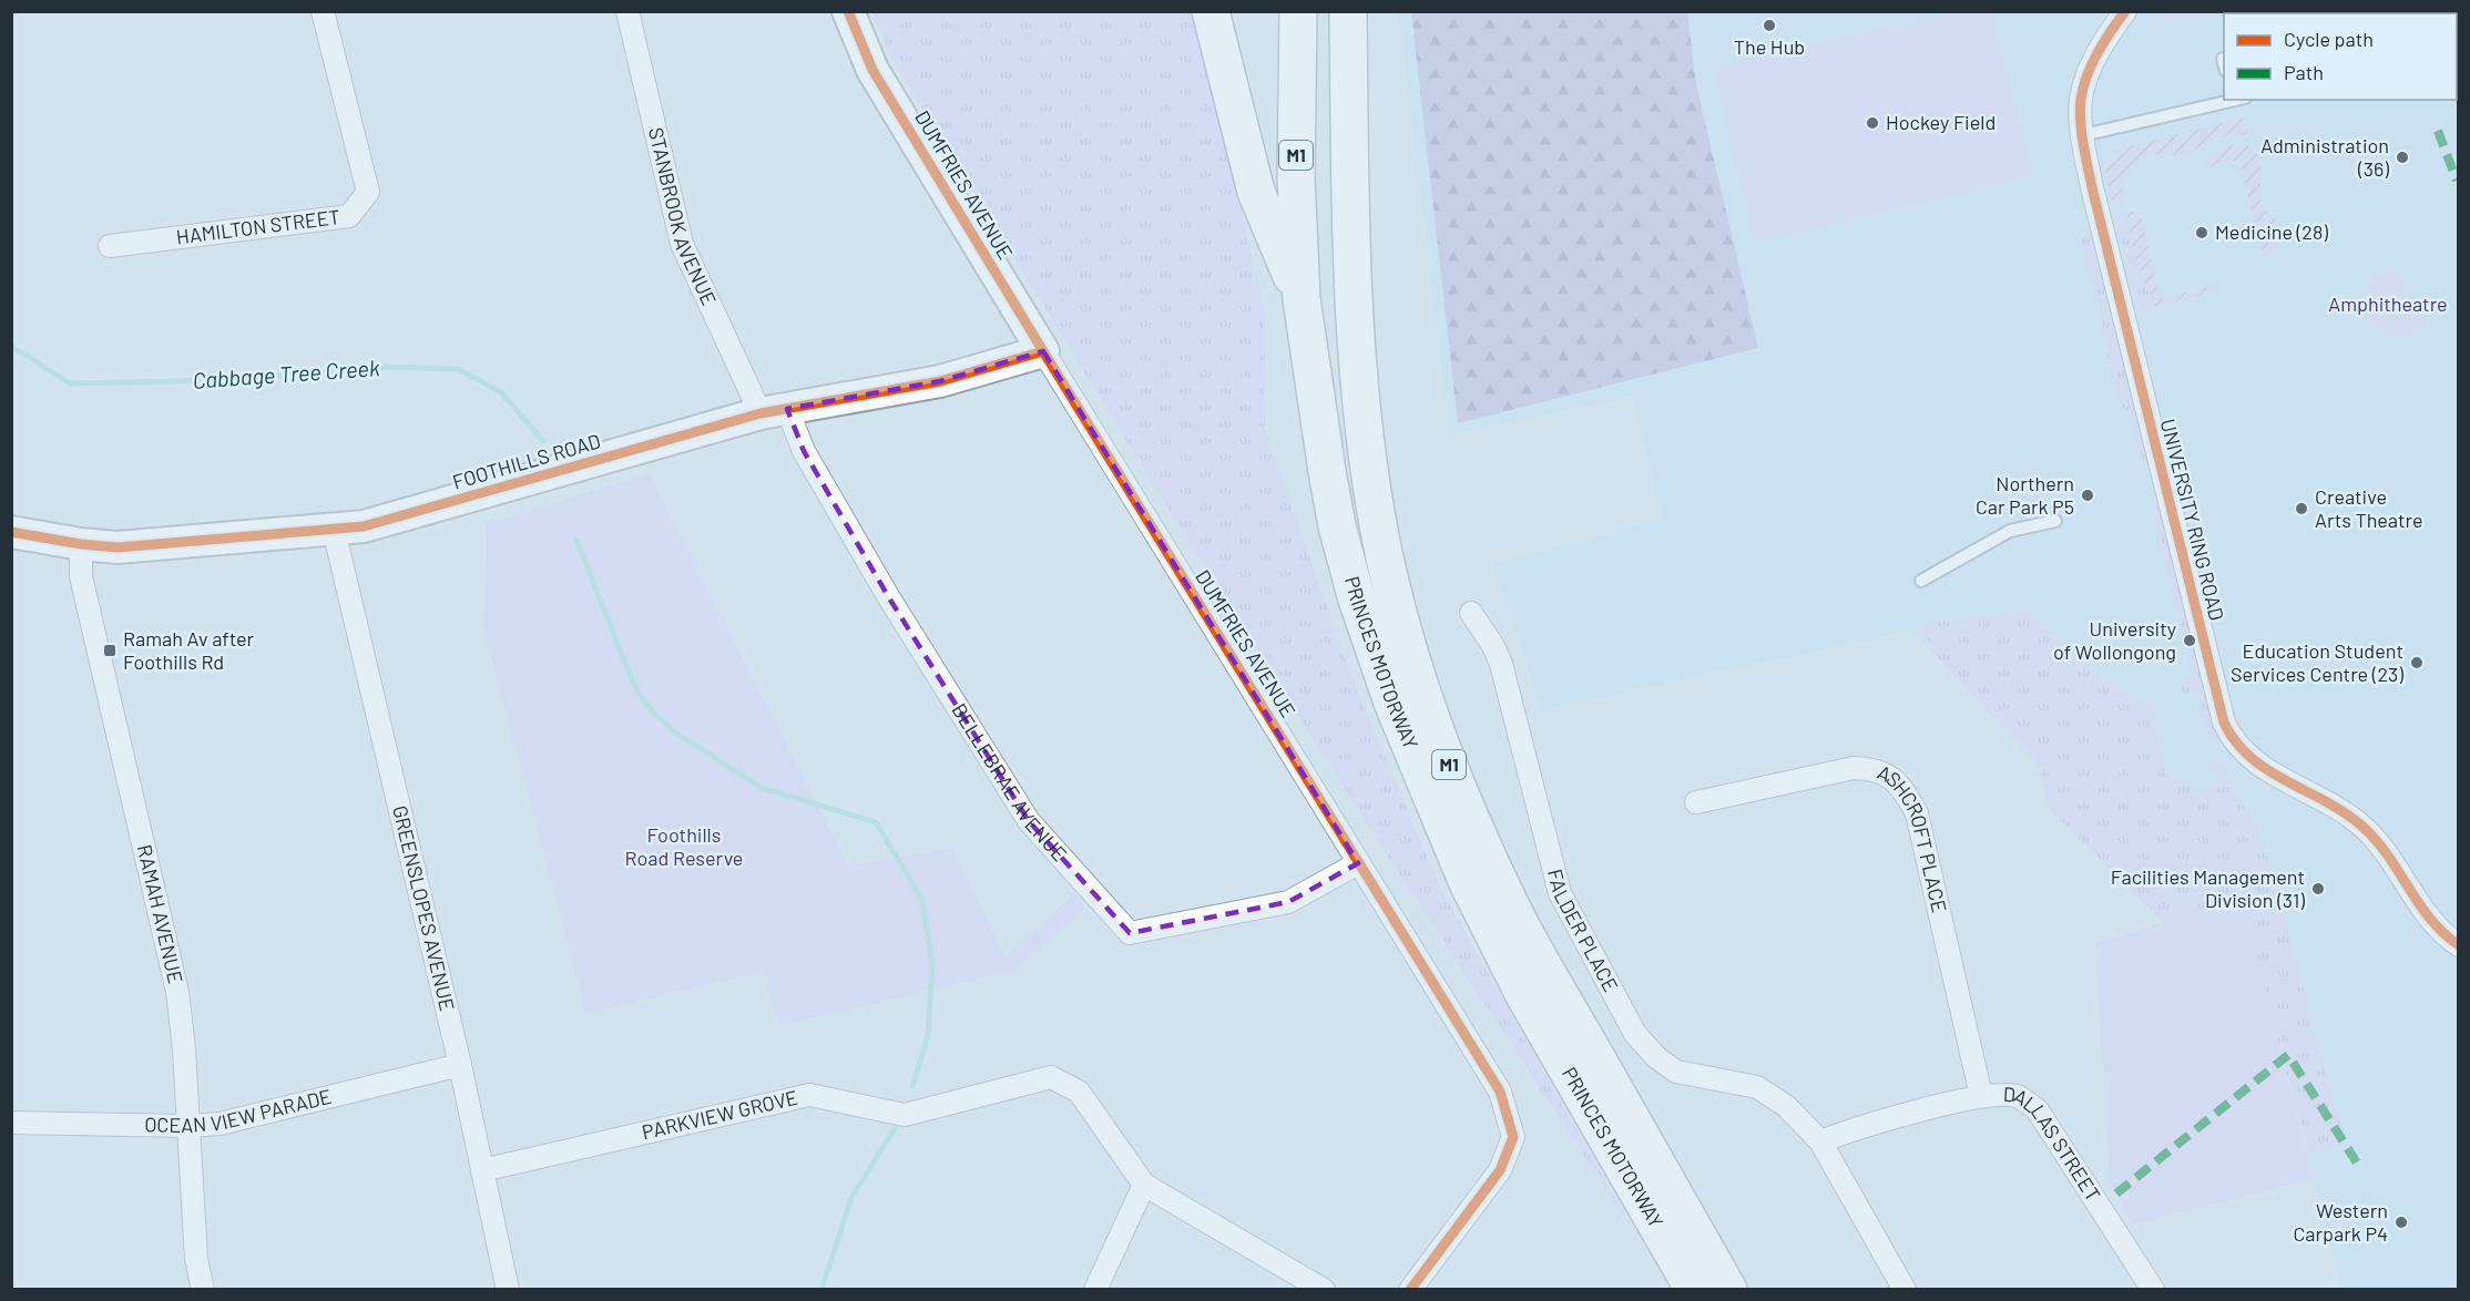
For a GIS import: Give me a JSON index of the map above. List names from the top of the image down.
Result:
{
  "streets": {
    "highway": ["M1", "PRINCES MOTORWAY"],
    "street": [
      "DUMFRIES AVENUE",
      "STANBROOK AVENUE",
      "HAMILTON STREET",
      "FOOTHILLS ROAD",
      "UNIVERSITY RING ROAD",
      "BELLEBRAE AVENUE",
      "ASHCROFT PLACE",
      "GREENSLOPES AVENUE",
      "RAMAH AVENUE",
      "FALDER PLACE",
      "OCEAN VIEW PARADE",
      "PARKVIEW GROVE",
      "DALLAS STREET"
    ]
  },
  "crossings": [
    ["DUMFRIES AVENUE", "FOOTHILLS ROAD"],
    ["DUMFRIES AVENUE", "BELLEBRAE AVENUE"],
    ["STANBROOK AVENUE", "FOOTHILLS ROAD"],
    ["STANBROOK AVENUE", "BELLEBRAE AVENUE"],
    ["FOOTHILLS ROAD", "BELLEBRAE AVENUE"],
    ["FOOTHILLS ROAD", "GREENSLOPES AVENUE"],
    ["FOOTHILLS ROAD", "RAMAH AVENUE"],
    ["ASHCROFT PLACE", "DALLAS STREET"],
    ["GREENSLOPES AVENUE", "OCEAN VIEW PARADE"],
    ["GREENSLOPES AVENUE", "PARKVIEW GROVE"],
    ["RAMAH AVENUE", "OCEAN VIEW PARADE"],
    ["FALDER PLACE", "DALLAS STREET"]
  ],
  "water": ["Cabbage Tree Creek"],
  "parks": ["Amphitheatre", "Foothills Road Reserve"],
  "places": {
    "other": [
      "The Hub",
      "Hockey Field",
      "Administration (36)",
      "Medicine (28)",
      "Northern Car Park P5",
      "Creative Arts Theatre",
      "University of Wollongong",
      "Education Student Services Centre (23)",
      "Facilities Management Division (31)",
      "Western Carpark P4"
    ],
    "transit": ["Ramah Av after Foothills Rd"]
  },
  "legend": ["Cycle path", "Path"]
}
